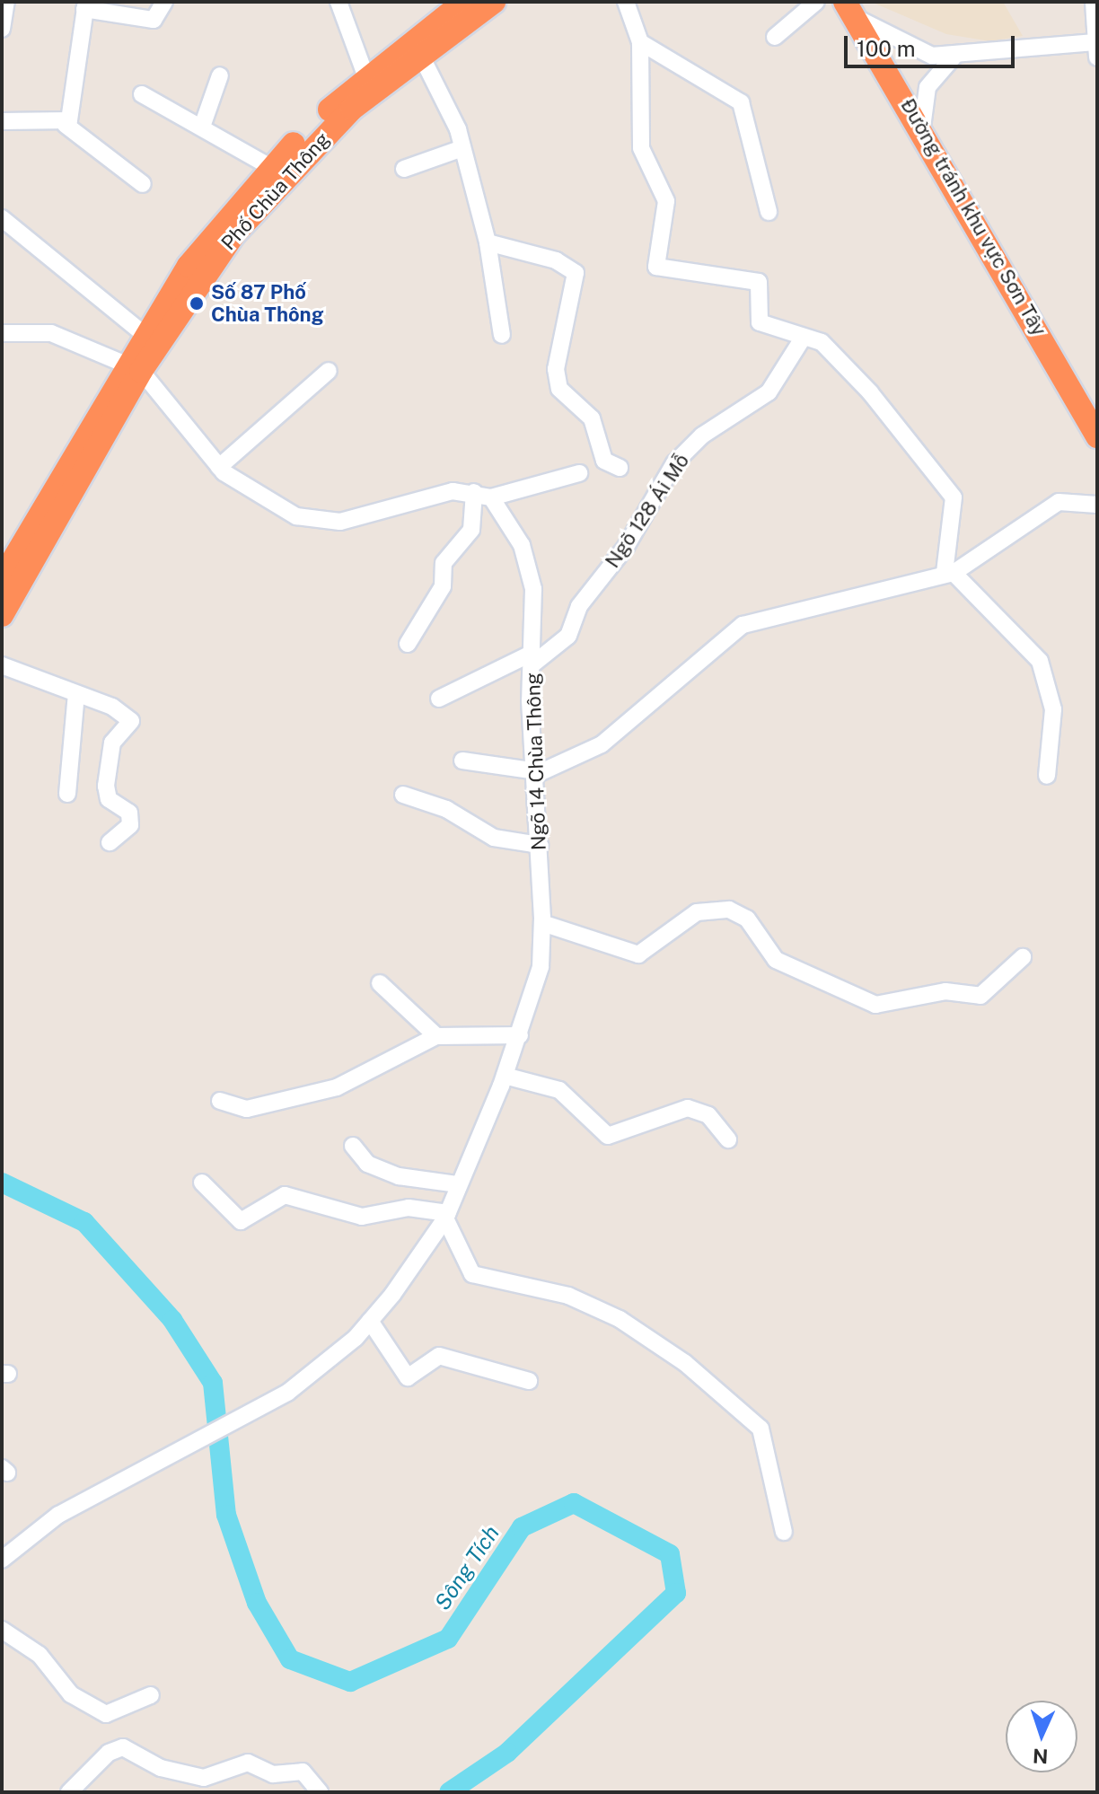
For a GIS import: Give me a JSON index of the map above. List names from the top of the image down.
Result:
{
  "streets": {
    "highway": ["Phố Chùa Thông", "Đường tránh khu vực Sơn Tây"],
    "street": ["Ngõ 128 Ái Mỗ", "Ngõ 14 Chùa Thông"]
  },
  "crossings": [
    ["Ngõ 128 Ái Mỗ", "Ngõ 14 Chùa Thông"]
  ],
  "water": ["Sông Tích"],
  "places": ["Số 87 Phố Chùa Thông"],
  "scale_bar": "100 m",
  "north": "bottom"
}
